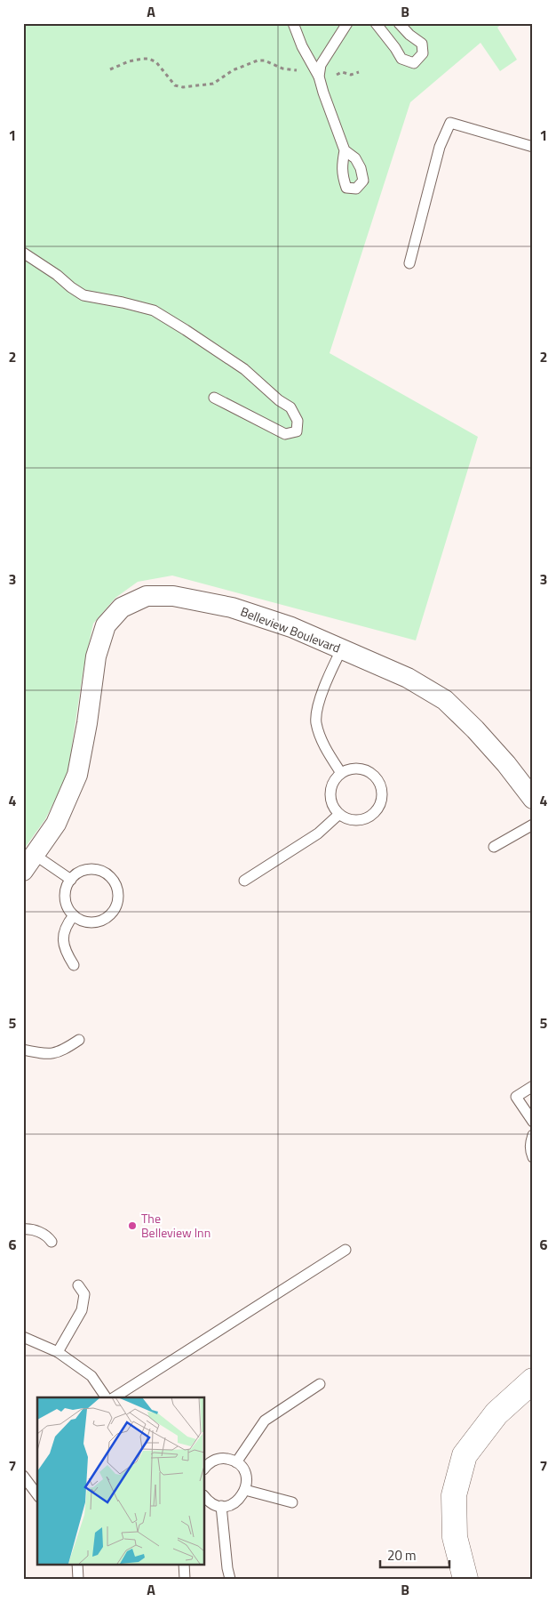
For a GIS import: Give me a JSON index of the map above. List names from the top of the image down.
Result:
{
  "streets": {
    "street": ["Belleview Boulevard"]
  },
  "places": ["The Belleview Inn"],
  "scale_bar": "20 m",
  "grid": {
    "columns": ["A", "B"],
    "rows": [
      "1",
      "2",
      "3",
      "4",
      "5",
      "6",
      "7"
    ]
  }
}
